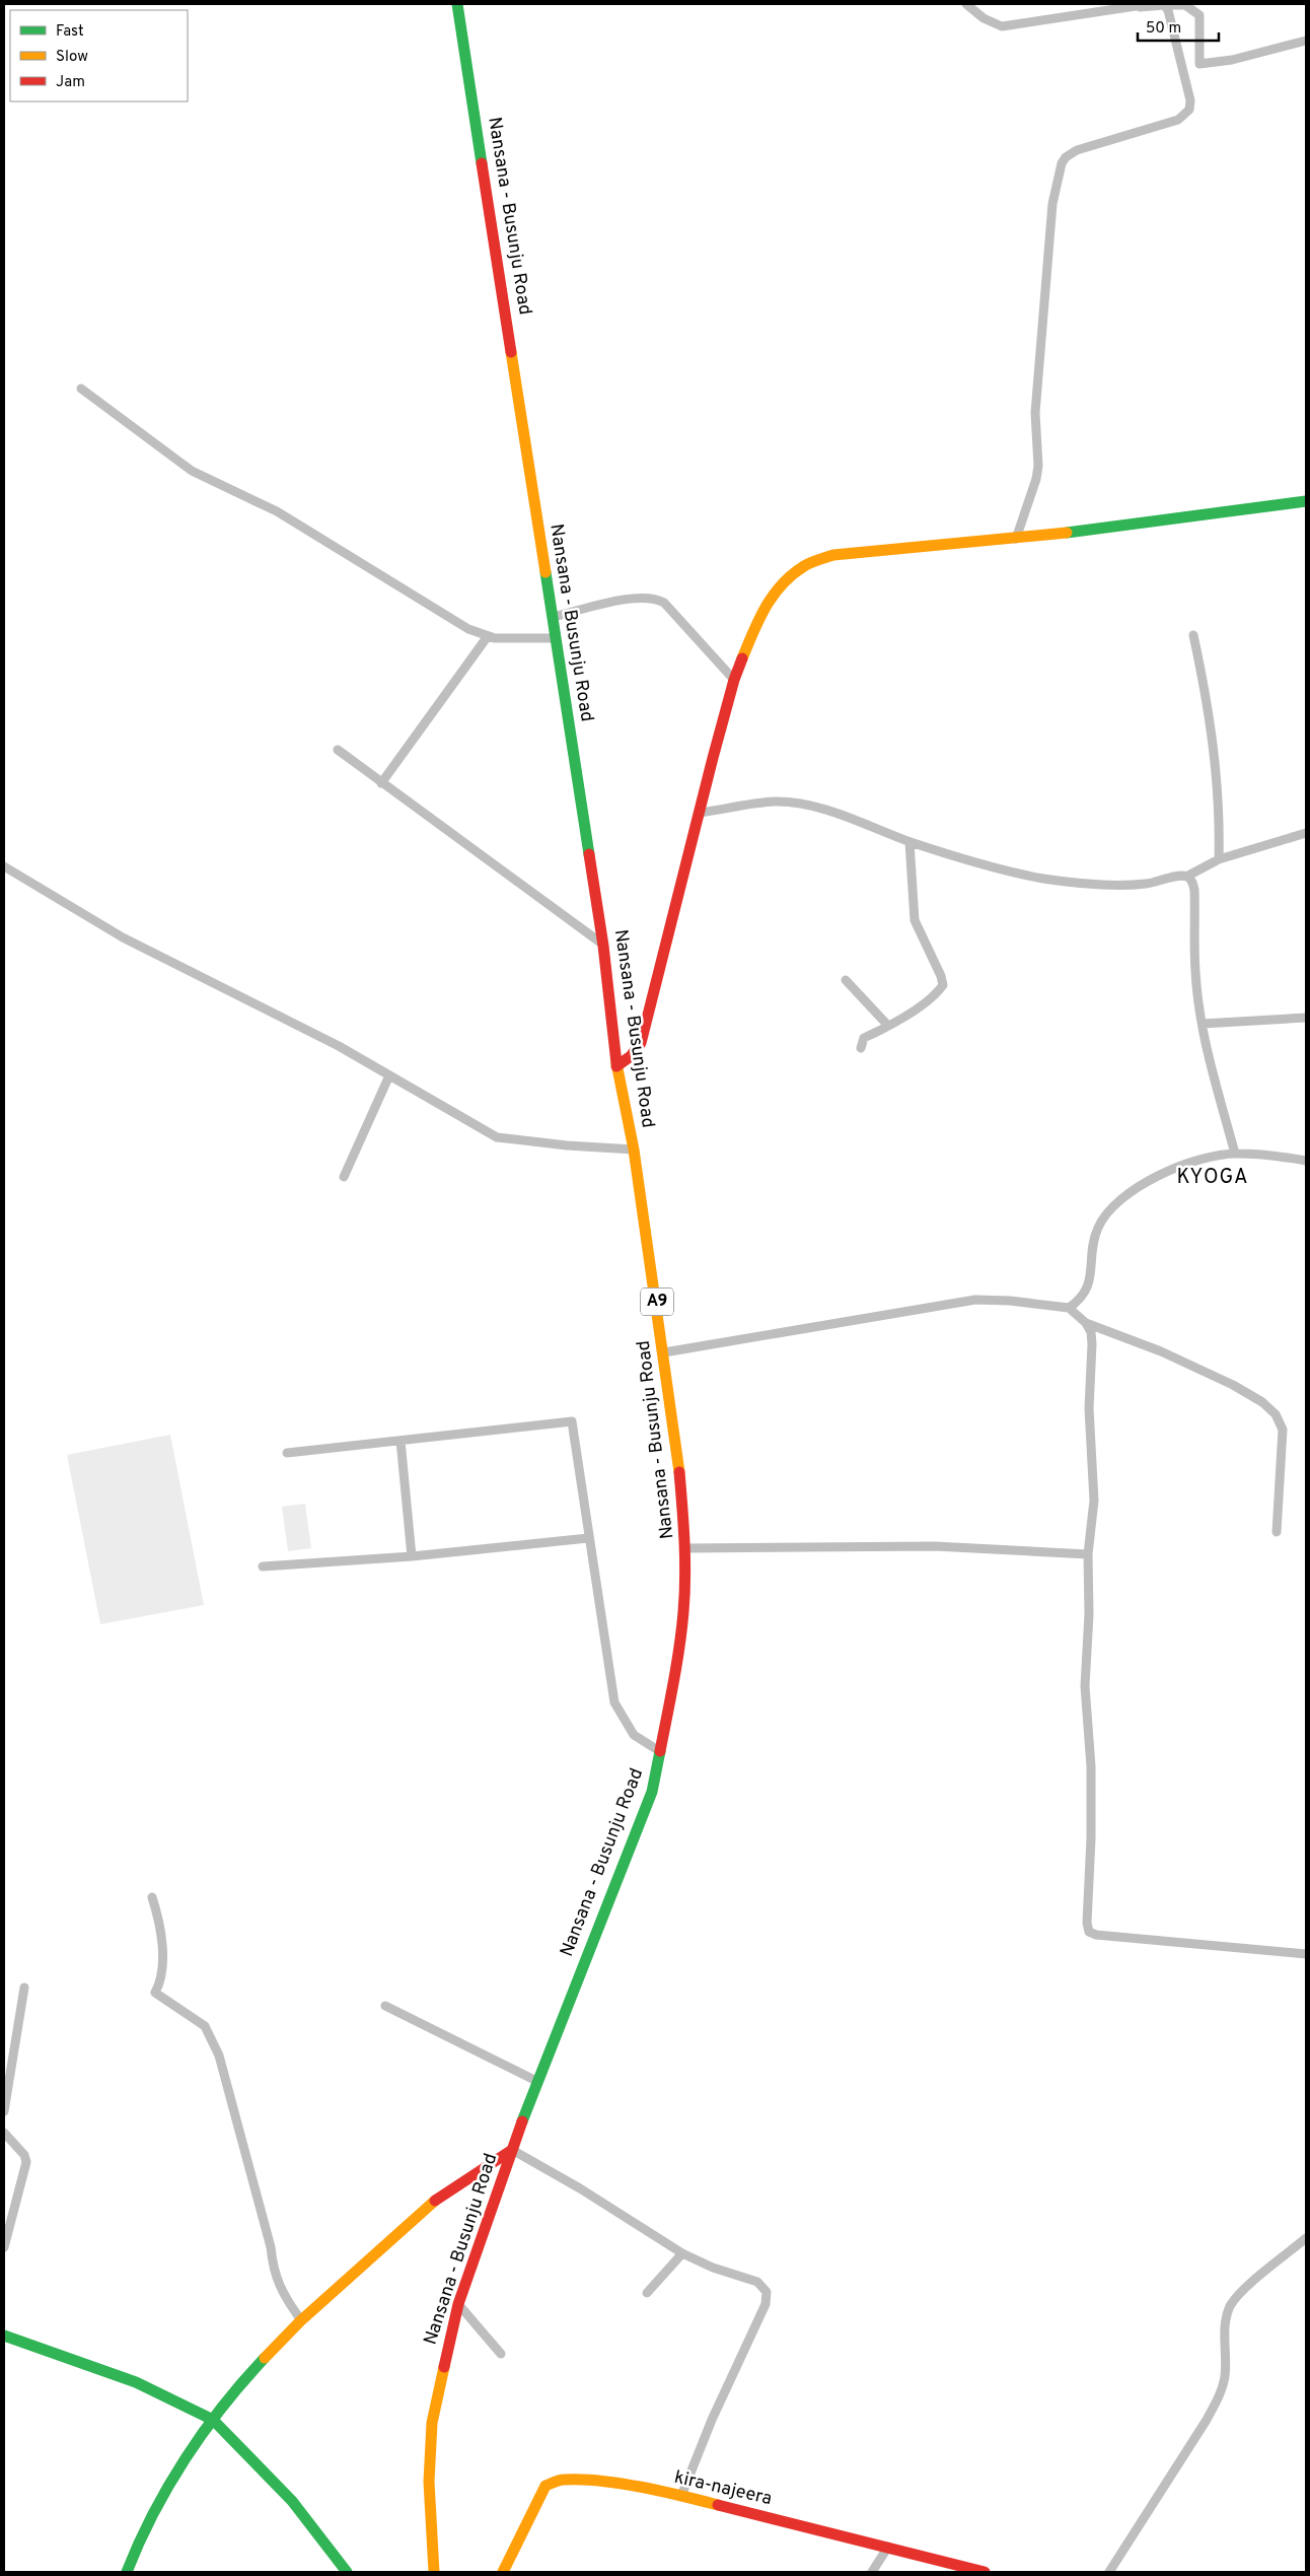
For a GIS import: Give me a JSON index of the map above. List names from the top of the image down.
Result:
{
  "streets": {
    "main road": ["Nansana - Busunju Road", "A9", "kira-najeera"]
  },
  "districts": ["KYOGA"],
  "legend": ["Fast", "Slow", "Jam"],
  "scale_bar": "50 m"
}
